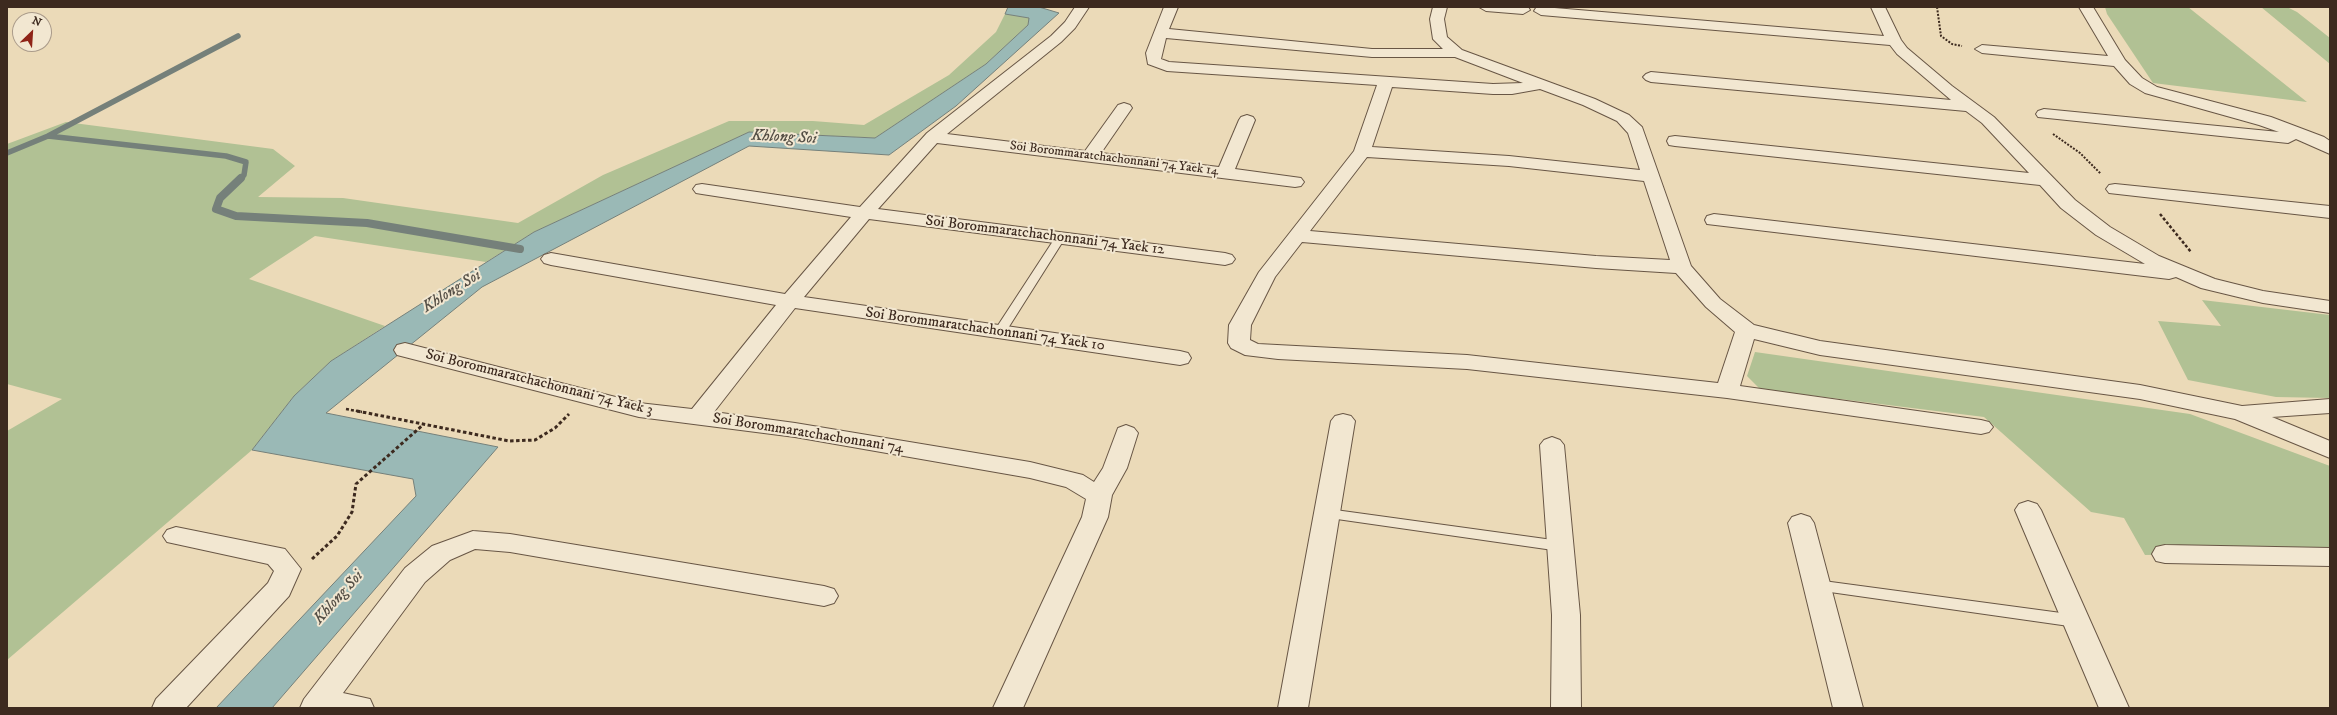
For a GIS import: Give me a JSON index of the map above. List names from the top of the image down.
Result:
{
  "streets": {
    "street": [
      "Soi Borommaratchachonnani 74 Yaek 14",
      "Soi Borommaratchachonnani 74 Yaek 12",
      "Soi Borommaratchachonnani 74 Yaek 10",
      "Soi Borommaratchachonnani 74 Yaek 3",
      "Soi Borommaratchachonnani 74"
    ]
  },
  "crossings": [
    ["Soi Borommaratchachonnani 74 Yaek 14", "Soi Borommaratchachonnani 74"],
    ["Soi Borommaratchachonnani 74 Yaek 12", "Soi Borommaratchachonnani 74"],
    ["Soi Borommaratchachonnani 74 Yaek 10", "Soi Borommaratchachonnani 74"],
    ["Soi Borommaratchachonnani 74 Yaek 3", "Soi Borommaratchachonnani 74"]
  ],
  "water": ["Khlong Soi"],
  "north": "top right"
}
